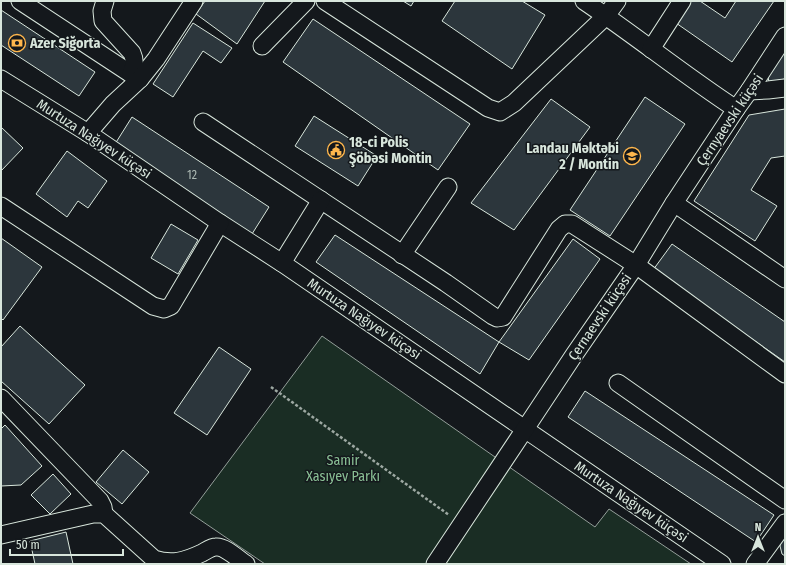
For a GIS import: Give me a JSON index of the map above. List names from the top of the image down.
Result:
{
  "streets": {
    "street": ["Çernyaevski küçəsi", "Murtuza Nağıyev küçəsi", "Çernaevski küçəsi"]
  },
  "crossings": [
    ["Çernyaevski küçəsi", "Çernaevski küçəsi"],
    ["Murtuza Nağıyev küçəsi", "Çernaevski küçəsi"]
  ],
  "parks": ["Samir Xasıyev Parkı"],
  "places": {
    "bank": ["Azer Siğorta"],
    "public building": ["18-ci Polis Şöbəsi Montin"],
    "school or university": ["Landau Məktəbi 2 / Montin"]
  },
  "house_numbers": ["12"],
  "scale_bar": "50 m",
  "north": "top"
}
